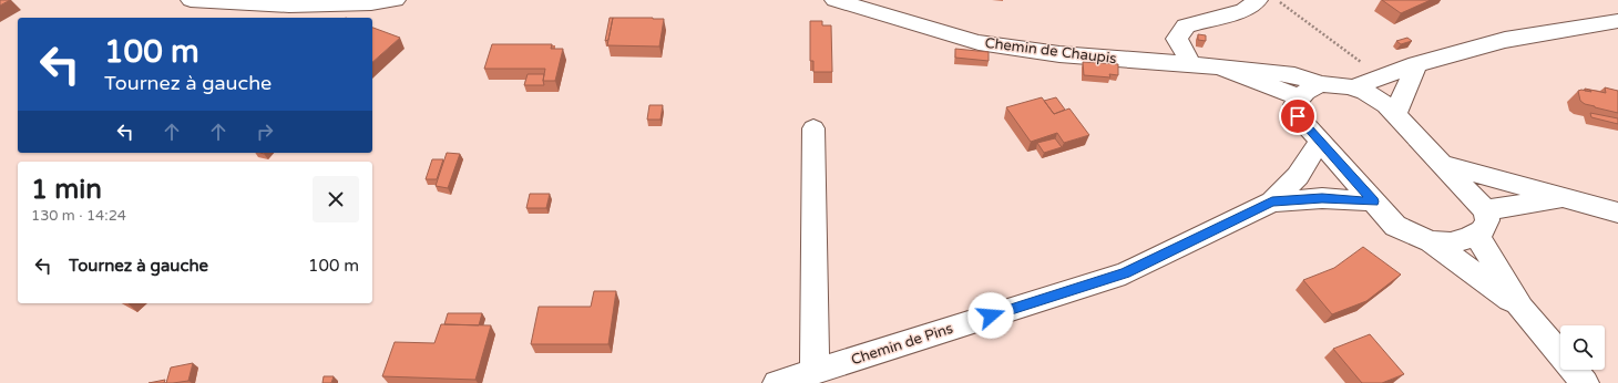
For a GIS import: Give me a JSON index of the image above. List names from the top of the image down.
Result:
{
  "streets": {
    "street": ["Chemin de Chaupis", "Chemin de Pins"]
  },
  "page": {
    "turn": ["100 m", "Tournez à gauche"],
    "heading": ["1 min", "130 m · 14:24"],
    "list": [
      {
        "name": "Tournez à gauche",
        "value": "100 m"
      }
    ]
  }
}
